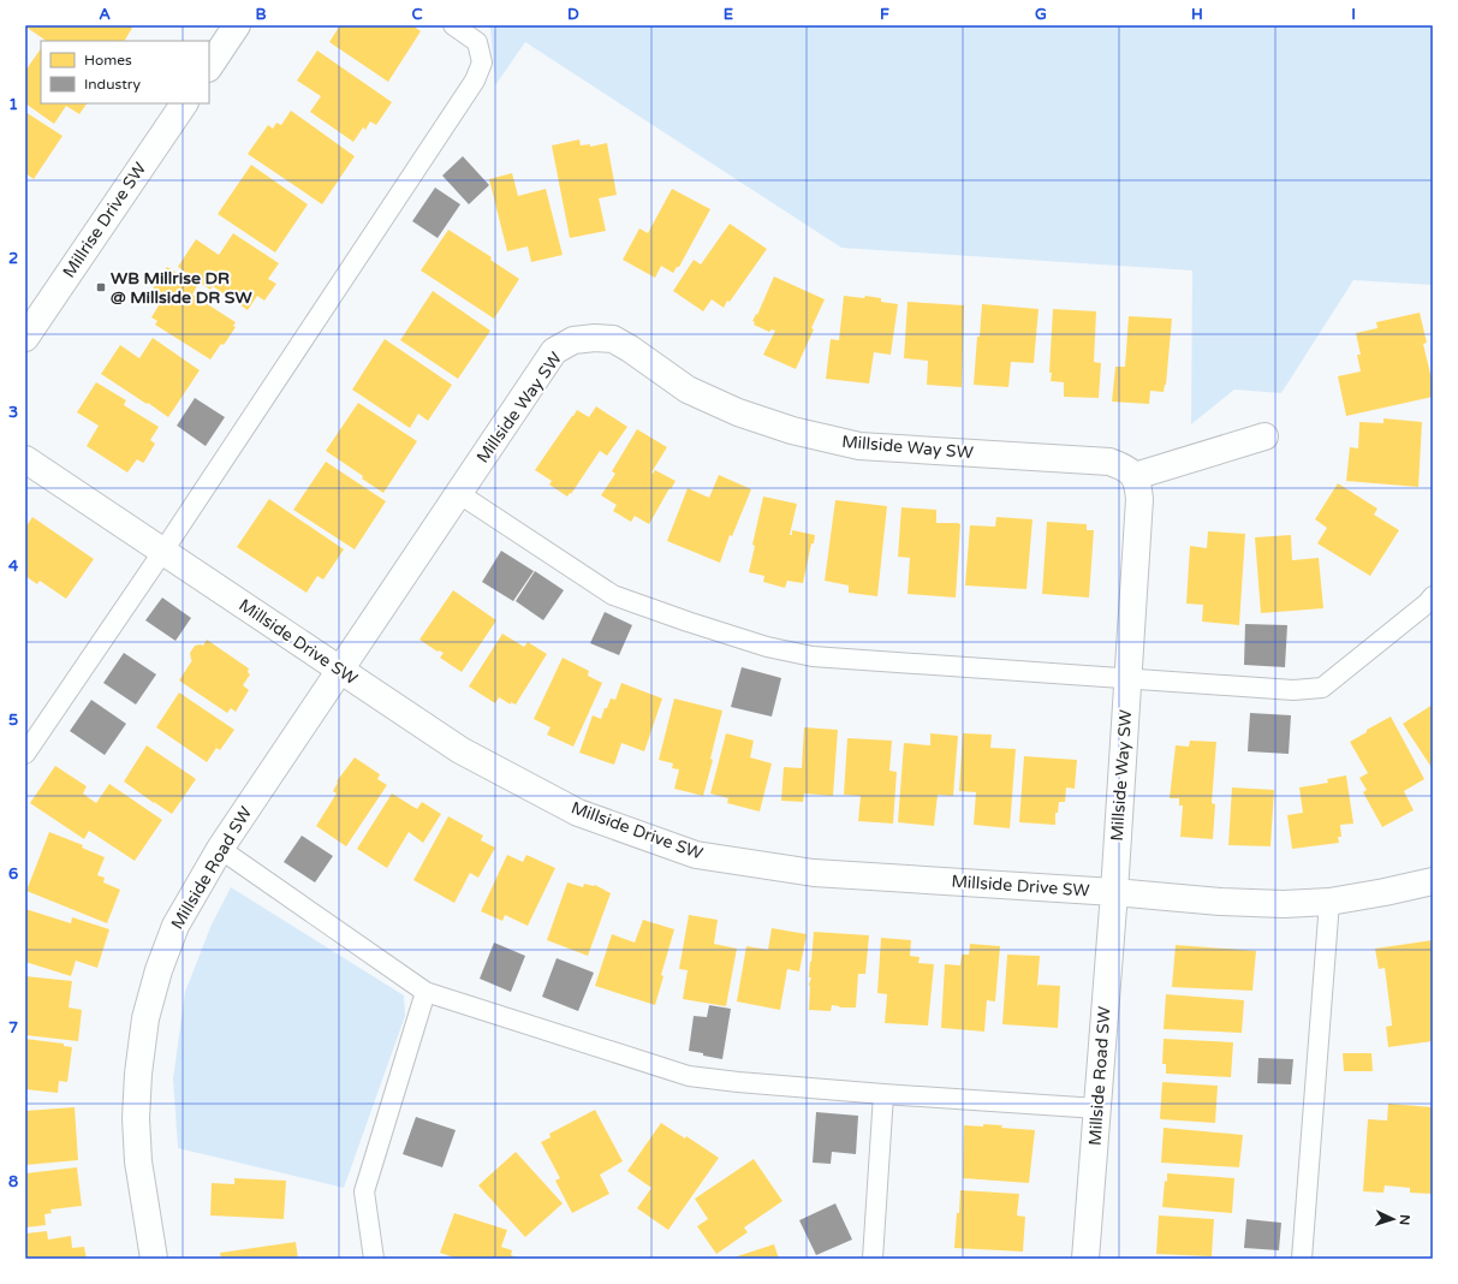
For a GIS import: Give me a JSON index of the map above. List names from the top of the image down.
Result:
{
  "streets": {
    "street": [
      "Millrise Drive SW",
      "Millside Way SW",
      "Millside Drive SW",
      "Millside Road SW"
    ]
  },
  "crossings": [
    ["Millside Way SW", "Millside Drive SW"],
    ["Millside Way SW", "Millside Road SW"],
    ["Millside Drive SW", "Millside Road SW"]
  ],
  "places": {
    "transit": ["WB Millrise DR @ Millside DR SW"]
  },
  "legend": ["Homes", "Industry"],
  "north": "right",
  "grid": {
    "columns": [
      "A",
      "B",
      "C",
      "D",
      "E",
      "F",
      "G",
      "H",
      "I"
    ],
    "rows": [
      "1",
      "2",
      "3",
      "4",
      "5",
      "6",
      "7",
      "8"
    ]
  }
}
